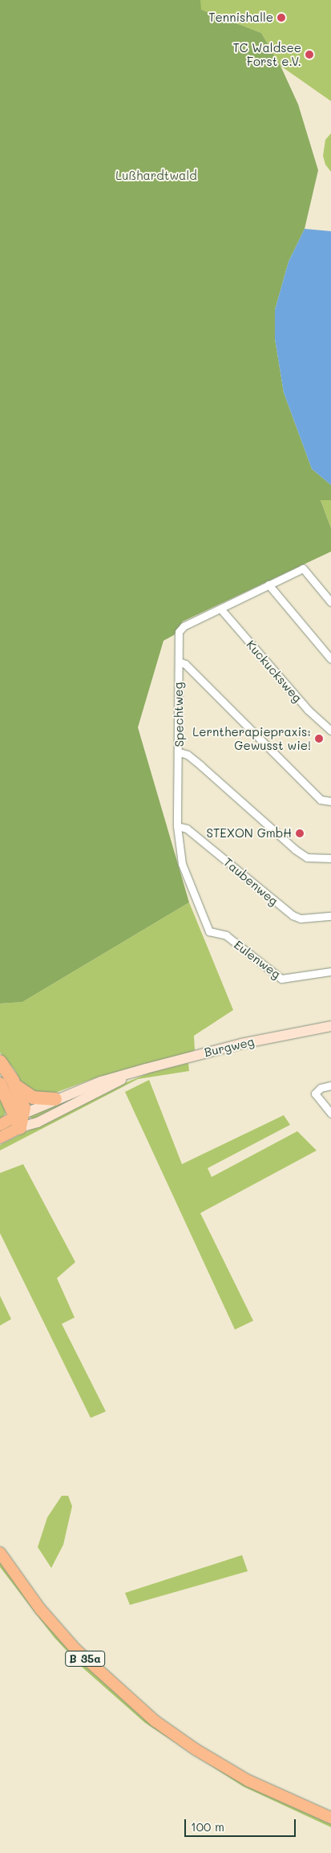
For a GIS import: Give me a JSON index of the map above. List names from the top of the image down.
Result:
{
  "streets": {
    "main road": ["B 35a"],
    "street": [
      "Kuckucksweg",
      "Spechtweg",
      "Taubenweg",
      "Eulenweg",
      "Burgweg"
    ]
  },
  "crossings": [
    ["Kuckucksweg", "Spechtweg"],
    ["Spechtweg", "Taubenweg"],
    ["Spechtweg", "Eulenweg"]
  ],
  "parks": ["Lußhardtwald"],
  "places": [
    "Tennishalle",
    "TC Waldsee Forst e.V.",
    "Lerntherapiepraxis: Gewusst wie!",
    "STEXON GmbH"
  ],
  "scale_bar": "100 m"
}
